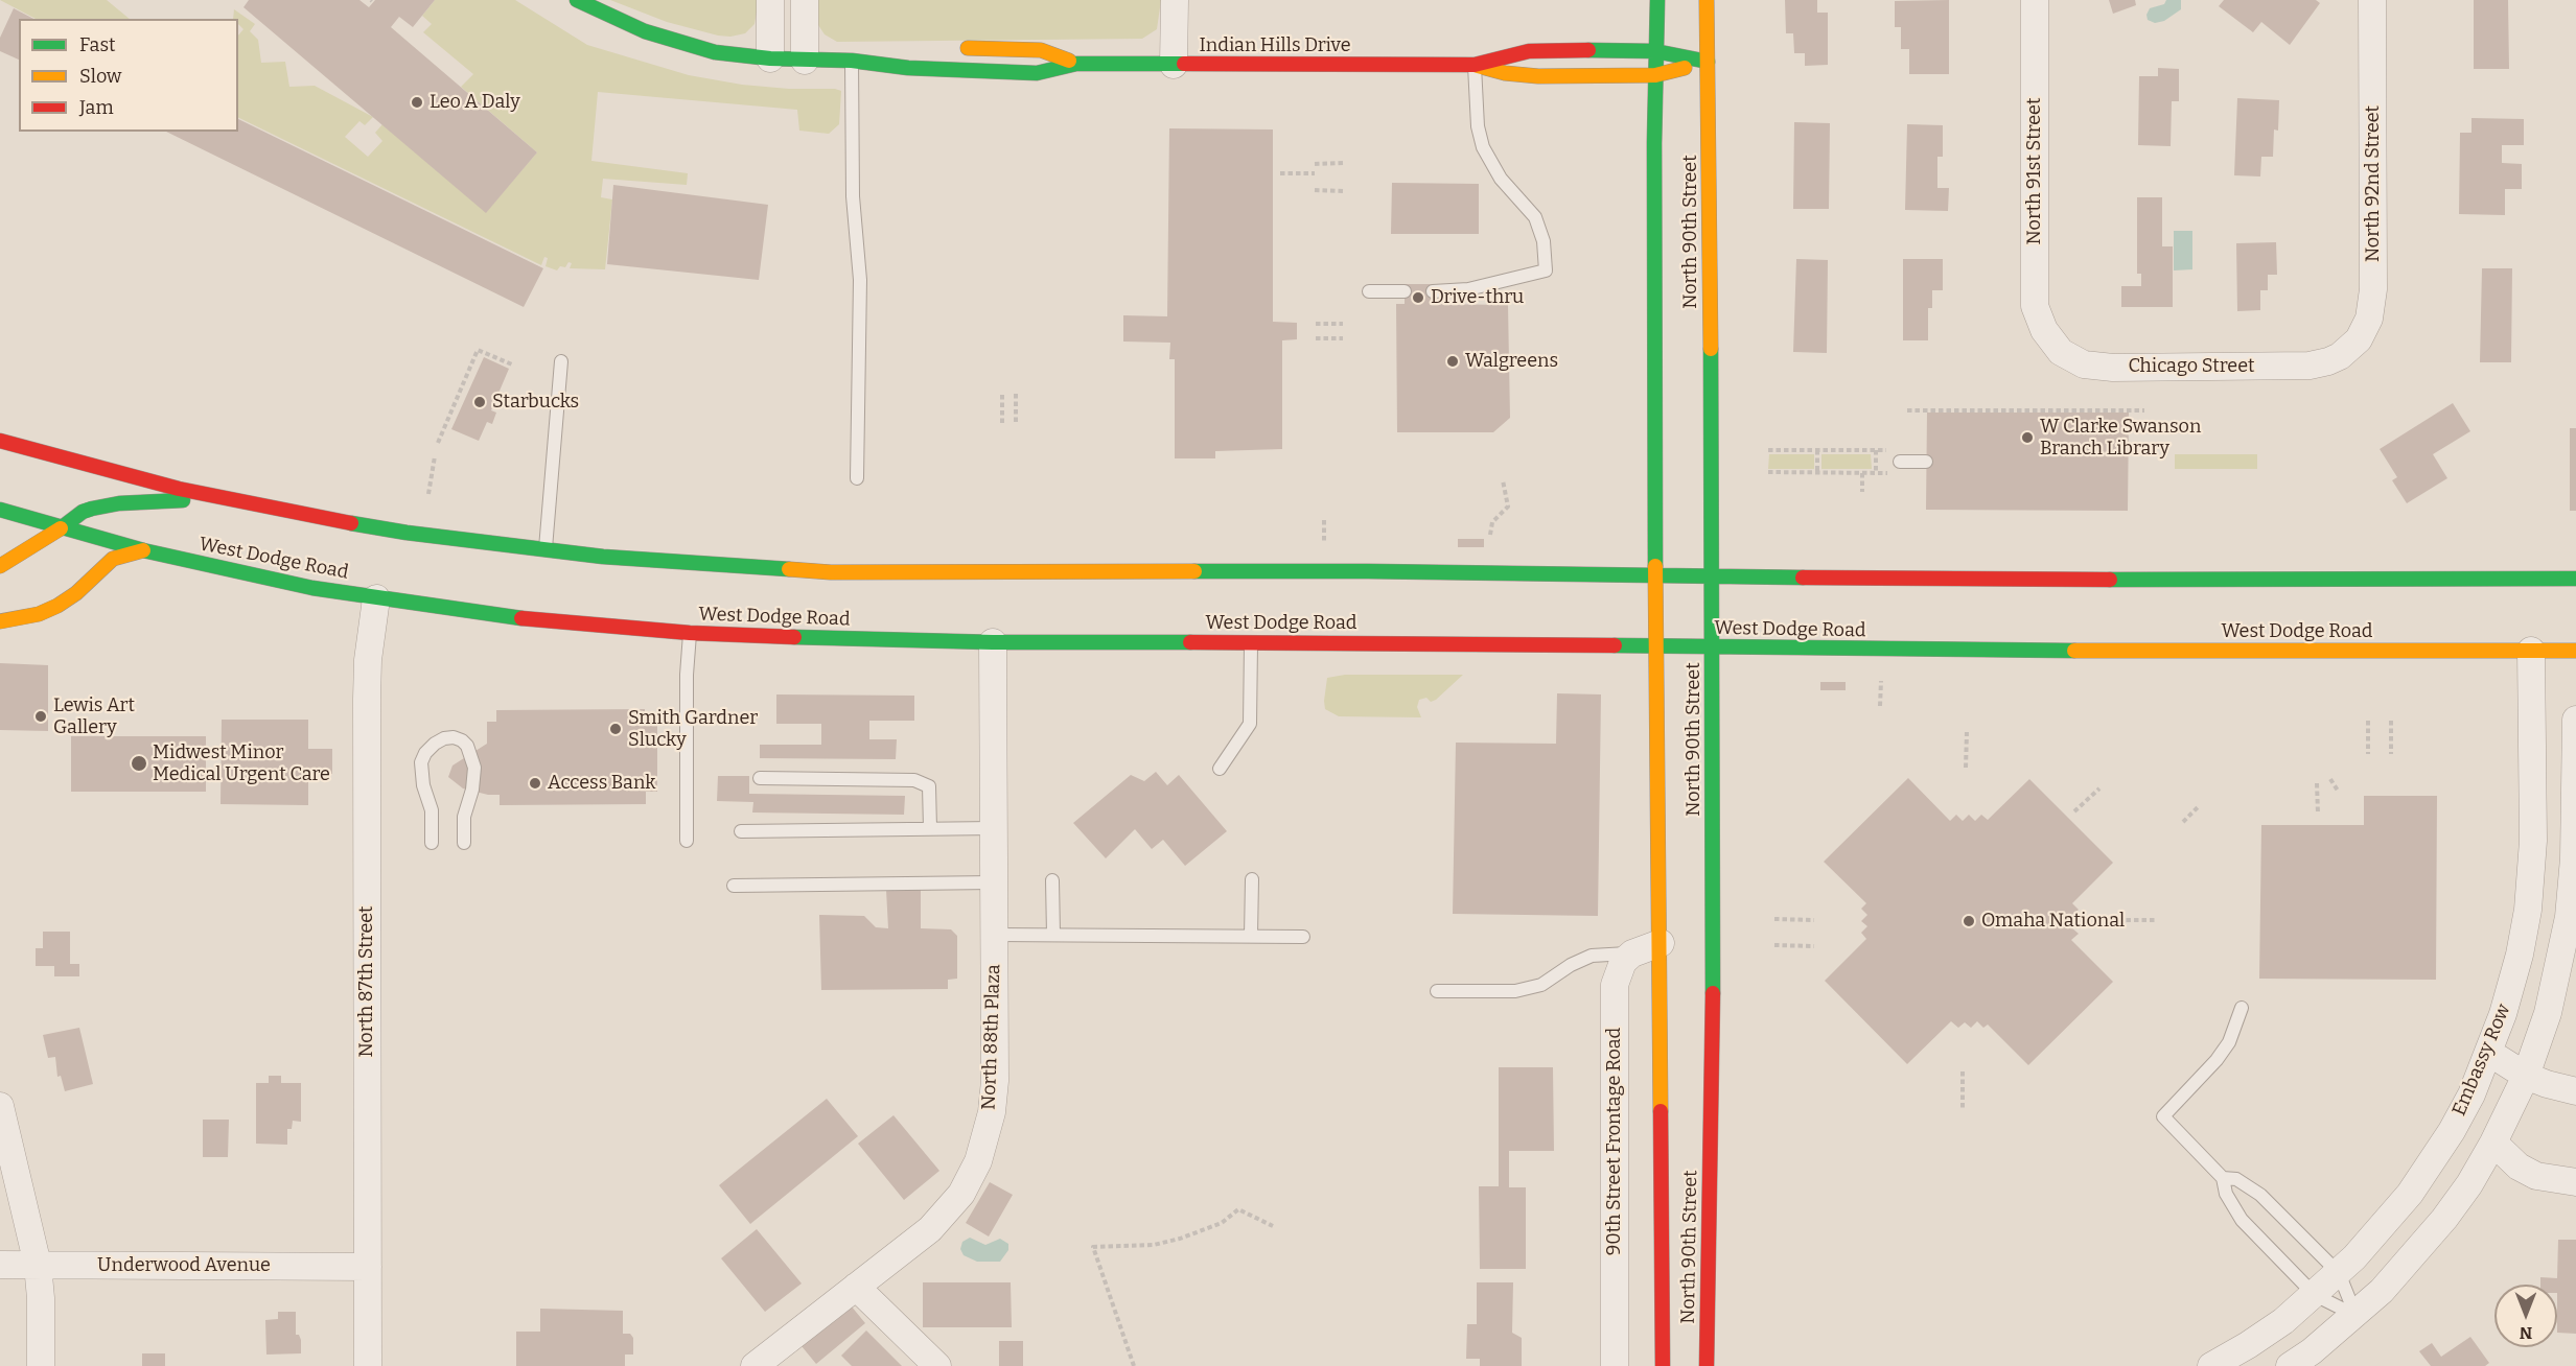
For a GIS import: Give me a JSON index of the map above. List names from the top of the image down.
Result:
{
  "streets": {
    "main road": ["Indian Hills Drive", "North 90th Street", "West Dodge Road"],
    "street": [
      "North 91st Street",
      "North 92nd Street",
      "Chicago Street",
      "North 87th Street",
      "North 88th Plaza",
      "Embassy Row",
      "90th Street Frontage Road",
      "Underwood Avenue"
    ]
  },
  "crossings": [
    ["Indian Hills Drive", "North 90th Street"],
    ["North 91st Street", "Chicago Street"],
    ["North 92nd Street", "Chicago Street"],
    ["North 90th Street", "West Dodge Road"],
    ["West Dodge Road", "North 87th Street"],
    ["West Dodge Road", "North 88th Plaza"],
    ["West Dodge Road", "Embassy Row"],
    ["North 87th Street", "Underwood Avenue"]
  ],
  "places": [
    "Leo A Daly",
    "Drive-thru",
    "Walgreens",
    "Starbucks",
    "W Clarke Swanson Branch Library",
    "Lewis Art Gallery",
    "Smith Gardner Slucky",
    "Midwest Minor Medical Urgent Care",
    "Access Bank",
    "Omaha National"
  ],
  "legend": ["Fast", "Slow", "Jam"],
  "north": "bottom"
}
